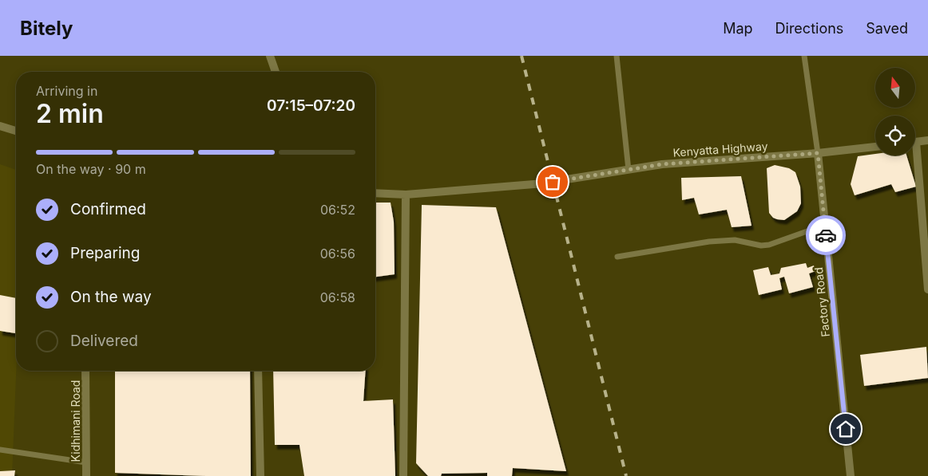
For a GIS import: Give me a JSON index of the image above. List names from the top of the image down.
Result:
{
  "streets": {
    "street": ["Kenyatta Highway", "Factory Road", "Kidhimani Road"]
  },
  "crossings": [
    ["Kenyatta Highway", "Factory Road"]
  ],
  "north": "top",
  "page": {
    "header": "Bitely",
    "nav": ["Map", "Directions", "Saved"],
    "heading": ["2 min", "Arriving in", "07:15–07:20"],
    "bar": "On the way · 90 m",
    "list": [
      ["Confirmed", "06:52"],
      ["Preparing", "06:56"],
      ["On the way", "06:58"],
      "Delivered"
    ]
  }
}
